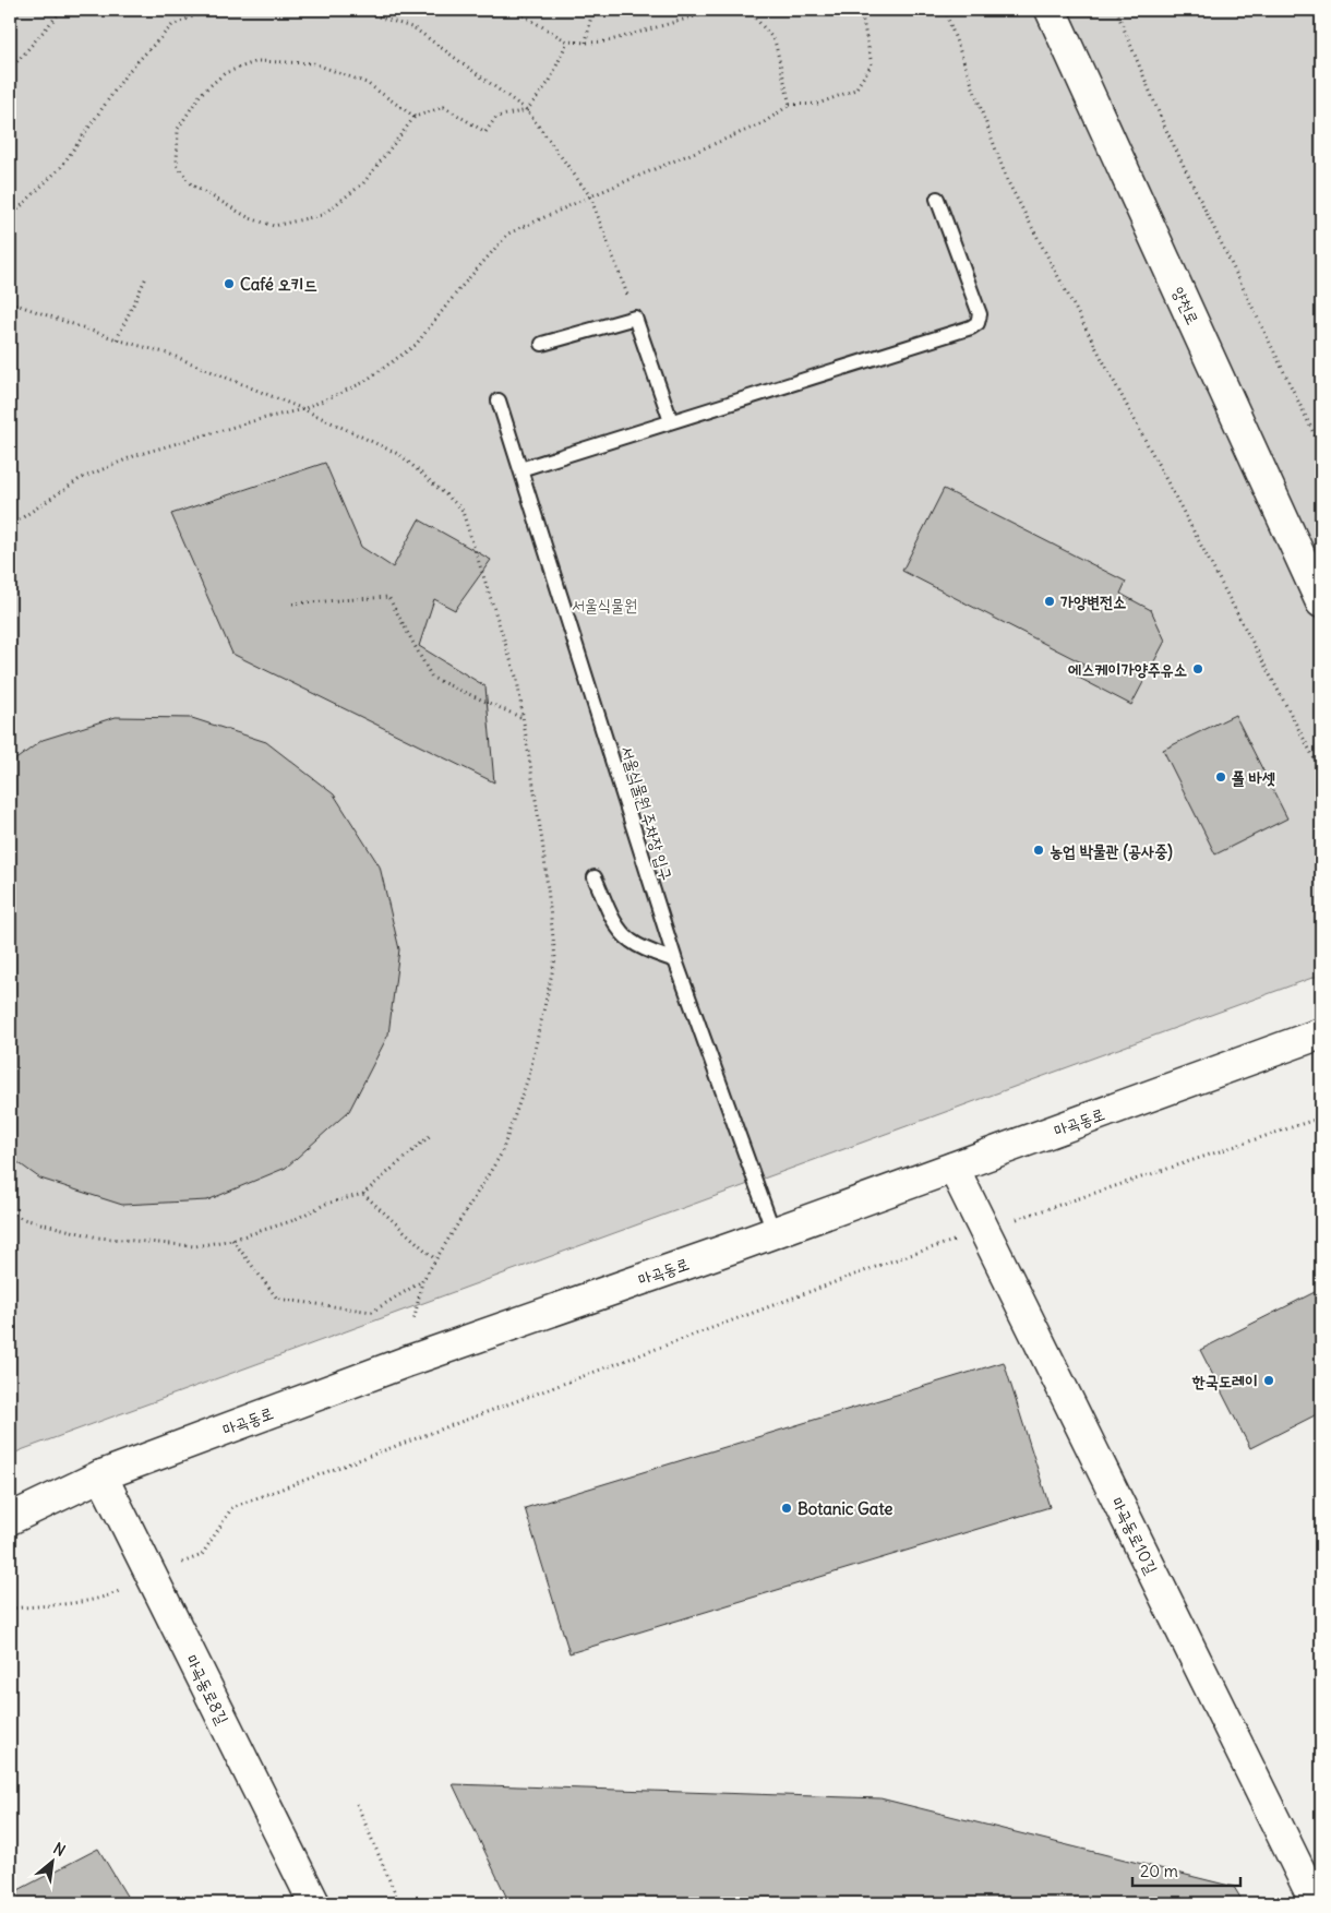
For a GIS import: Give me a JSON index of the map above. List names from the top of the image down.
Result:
{
  "streets": {
    "main road": [
      "양천로",
      "마곡동로",
      "마곡동로10길",
      "마곡동로8길"
    ],
    "lane": ["서울식물원 주차장 입구"]
  },
  "crossings": [
    ["서울식물원 주차장 입구", "마곡동로"],
    ["마곡동로", "마곡동로10길"],
    ["마곡동로", "마곡동로8길"]
  ],
  "parks": ["서울식물원"],
  "places": [
    "Café 오키드",
    "가양변전소",
    "에스케이가양주유소",
    "폴 바셋",
    "농업 박물관 (공사중)",
    "한국도레이",
    "Botanic Gate"
  ],
  "scale_bar": "20 m",
  "north": "top right"
}
